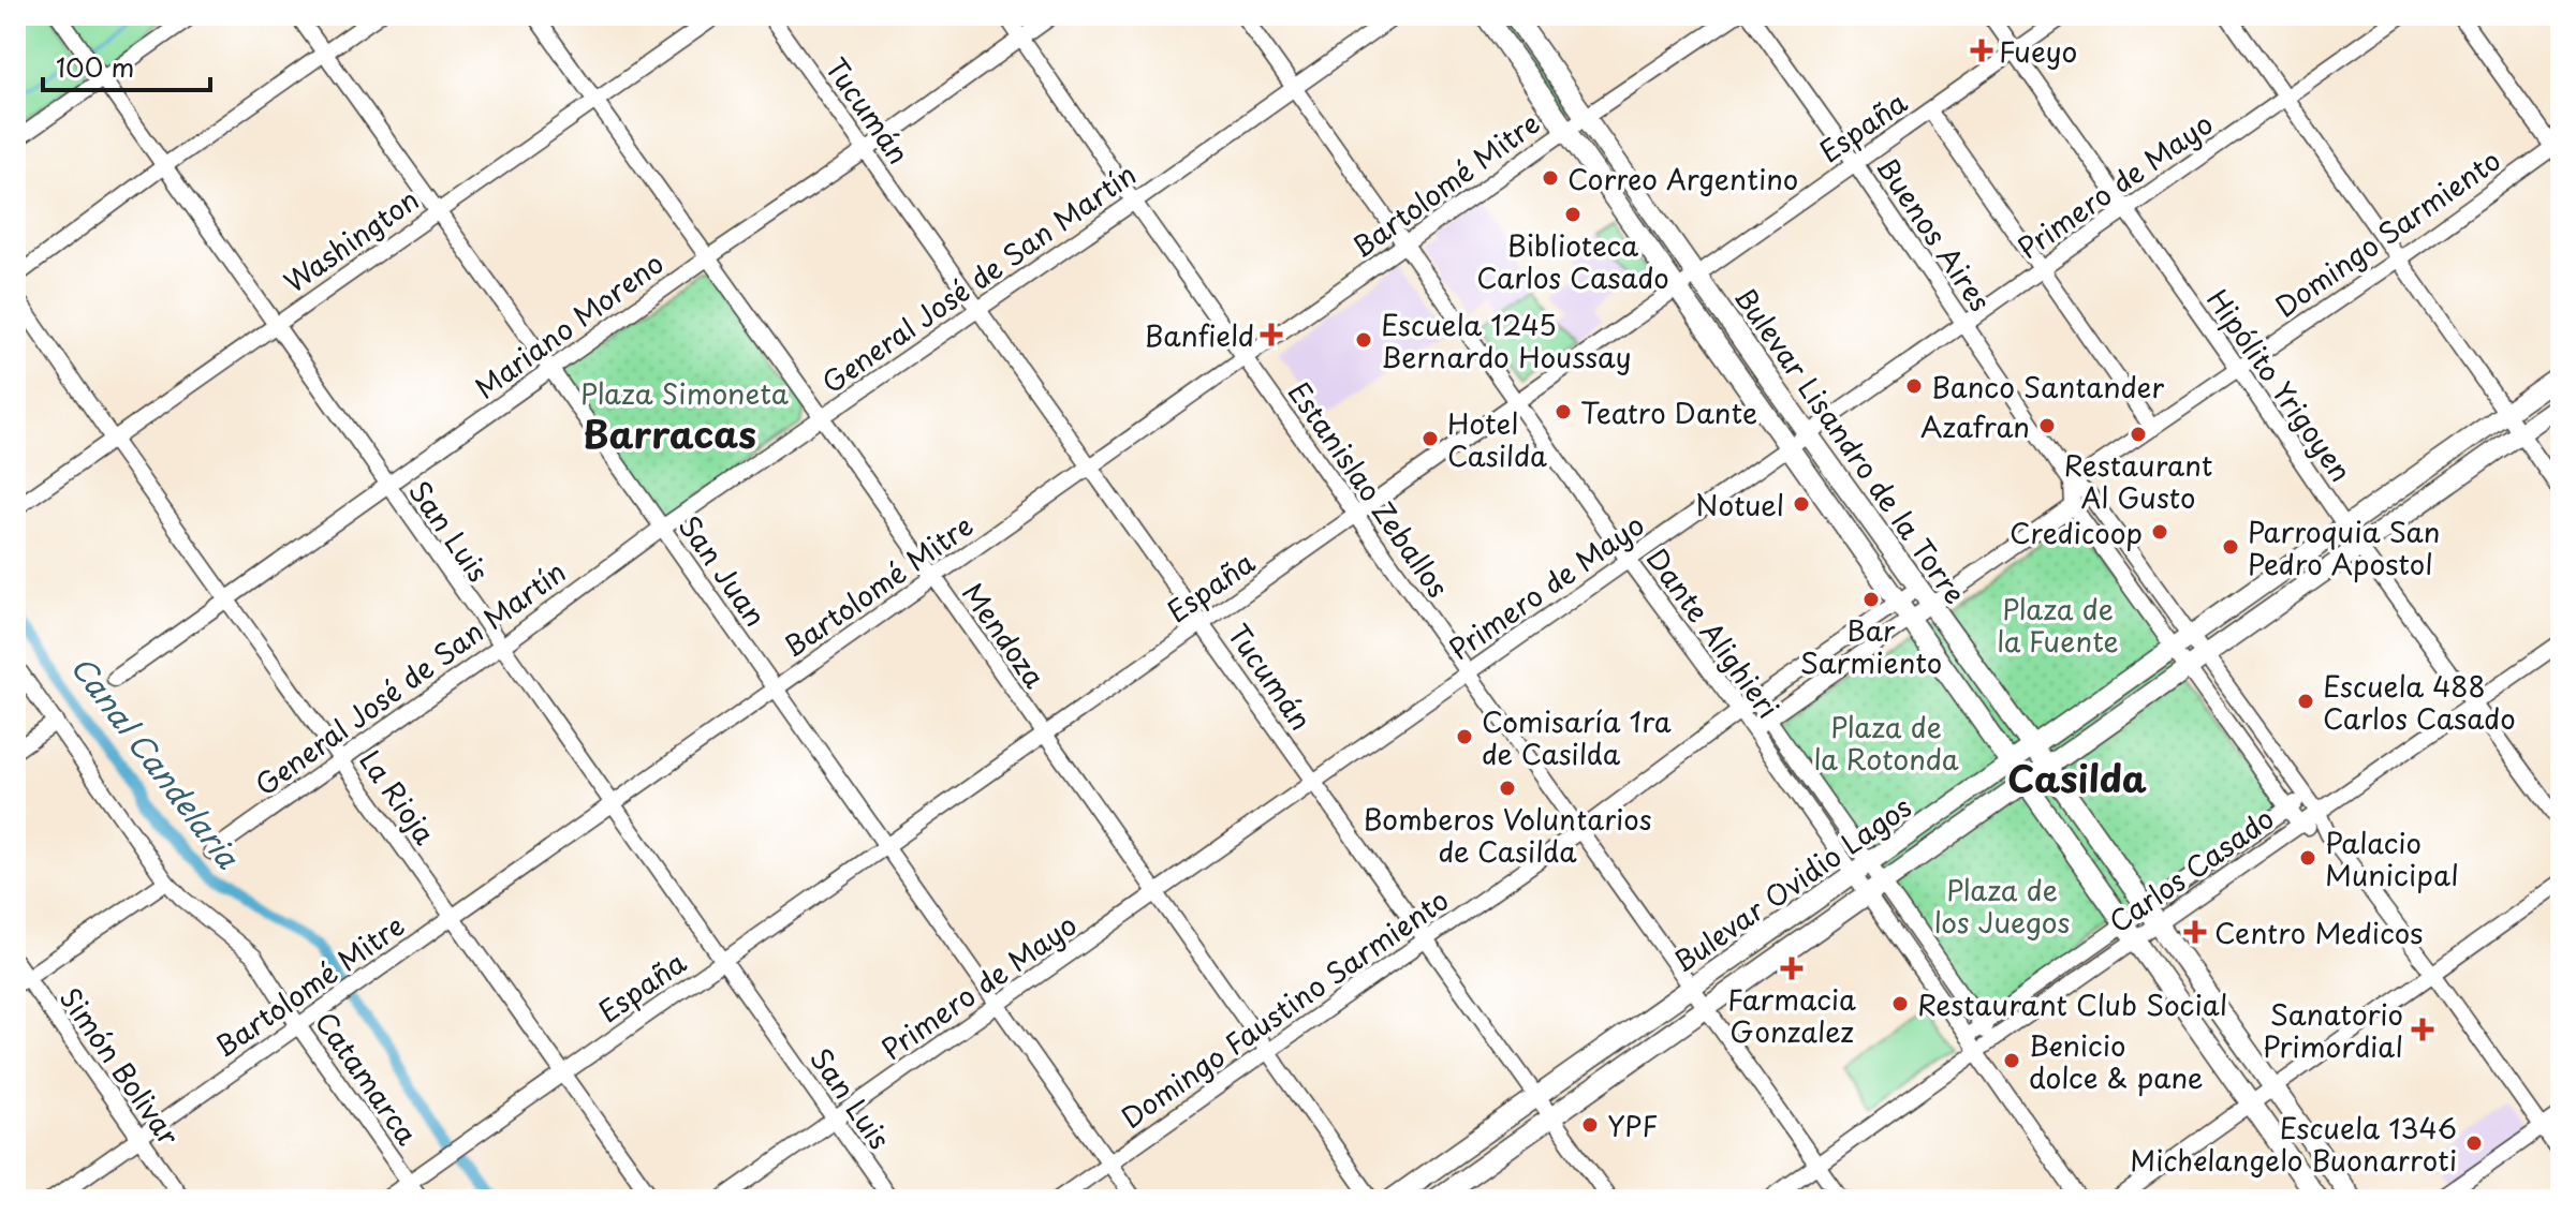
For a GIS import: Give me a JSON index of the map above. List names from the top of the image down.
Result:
{
  "streets": {
    "main road": ["Bulevar Lisandro de la Torre", "Bulevar Ovidio Lagos"],
    "street": [
      "Tucumán",
      "España",
      "Bartolomé Mitre",
      "Primero de Mayo",
      "Domingo Sarmiento",
      "Buenos Aires",
      "Washington",
      "General José de San Martín",
      "Mariano Moreno",
      "Hipólito Yrigoyen",
      "Estanislao Zeballos",
      "San Luis",
      "San Juan",
      "Dante Alighieri",
      "Mendoza",
      "La Rioja",
      "Carlos Casado",
      "Domingo Faustino Sarmiento",
      "Simón Bolivar",
      "Catamarca"
    ]
  },
  "crossings": [
    ["Tucumán", "España"],
    ["Tucumán", "Bartolomé Mitre"],
    ["Tucumán", "Primero de Mayo"],
    ["Tucumán", "General José de San Martín"],
    ["Tucumán", "Mariano Moreno"],
    ["Tucumán", "Bulevar Ovidio Lagos"],
    ["Tucumán", "Domingo Faustino Sarmiento"],
    ["España", "Buenos Aires"],
    ["España", "Hipólito Yrigoyen"],
    ["España", "Bulevar Lisandro de la Torre"],
    ["España", "Estanislao Zeballos"],
    ["España", "San Luis"],
    ["España", "San Juan"],
    ["España", "Dante Alighieri"],
    ["España", "Mendoza"],
    ["España", "La Rioja"],
    ["España", "Catamarca"],
    ["Bartolomé Mitre", "Bulevar Lisandro de la Torre"],
    ["Bartolomé Mitre", "Estanislao Zeballos"],
    ["Bartolomé Mitre", "San Luis"],
    ["Bartolomé Mitre", "San Juan"],
    ["Bartolomé Mitre", "Dante Alighieri"],
    ["Bartolomé Mitre", "Mendoza"],
    ["Bartolomé Mitre", "La Rioja"],
    ["Bartolomé Mitre", "Simón Bolivar"],
    ["Bartolomé Mitre", "Catamarca"],
    ["Primero de Mayo", "Buenos Aires"],
    ["Primero de Mayo", "Hipólito Yrigoyen"],
    ["Primero de Mayo", "Bulevar Lisandro de la Torre"],
    ["Primero de Mayo", "Estanislao Zeballos"],
    ["Primero de Mayo", "San Luis"],
    ["Primero de Mayo", "San Juan"],
    ["Primero de Mayo", "Dante Alighieri"],
    ["Primero de Mayo", "Mendoza"],
    ["Domingo Sarmiento", "Buenos Aires"],
    ["Domingo Sarmiento", "Hipólito Yrigoyen"],
    ["Buenos Aires", "Carlos Casado"],
    ["Buenos Aires", "Bulevar Ovidio Lagos"],
    ["Washington", "San Luis"],
    ["Washington", "San Juan"],
    ["Washington", "Mendoza"],
    ["Washington", "La Rioja"],
    ["General José de San Martín", "Estanislao Zeballos"],
    ["General José de San Martín", "San Luis"],
    ["General José de San Martín", "San Juan"],
    ["General José de San Martín", "Dante Alighieri"],
    ["General José de San Martín", "Mendoza"],
    ["General José de San Martín", "La Rioja"],
    ["Mariano Moreno", "Estanislao Zeballos"],
    ["Mariano Moreno", "San Luis"],
    ["Mariano Moreno", "San Juan"],
    ["Mariano Moreno", "Mendoza"],
    ["Mariano Moreno", "La Rioja"],
    ["Hipólito Yrigoyen", "Carlos Casado"],
    ["Hipólito Yrigoyen", "Bulevar Ovidio Lagos"],
    ["Bulevar Lisandro de la Torre", "Carlos Casado"],
    ["Bulevar Lisandro de la Torre", "Bulevar Ovidio Lagos"],
    ["Bulevar Lisandro de la Torre", "Domingo Faustino Sarmiento"],
    ["Estanislao Zeballos", "Carlos Casado"],
    ["Estanislao Zeballos", "Bulevar Ovidio Lagos"],
    ["Estanislao Zeballos", "Domingo Faustino Sarmiento"],
    ["San Juan", "Domingo Faustino Sarmiento"],
    ["Dante Alighieri", "Carlos Casado"],
    ["Dante Alighieri", "Bulevar Ovidio Lagos"],
    ["Dante Alighieri", "Domingo Faustino Sarmiento"],
    ["Mendoza", "Domingo Faustino Sarmiento"]
  ],
  "districts": ["Barracas", "Casilda"],
  "water": ["Canal Candelaria"],
  "parks": [
    "Plaza Simoneta",
    "Plaza de la Fuente",
    "Plaza de la Rotonda",
    "Plaza de los Juegos"
  ],
  "places": {
    "health": [
      "Fueyo",
      "Banfield",
      "Centro Medicos",
      "Farmacia Gonzalez",
      "Sanatorio Primordial"
    ],
    "other": [
      "Correo Argentino",
      "Biblioteca Carlos Casado",
      "Escuela 1245 Bernardo Houssay",
      "Banco Santander",
      "Teatro Dante",
      "Azafran",
      "Restaurant Al Gusto",
      "Hotel Casilda",
      "Notuel",
      "Credicoop",
      "Parroquia San Pedro Apostol",
      "Bar Sarmiento",
      "Escuela 488 Carlos Casado",
      "Comisaría 1ra de Casilda",
      "Bomberos Voluntarios de Casilda",
      "Palacio Municipal",
      "Restaurant Club Social",
      "Benicio dolce & pane",
      "YPF",
      "Escuela 1346 Michelangelo Buonarroti"
    ]
  },
  "scale_bar": "100 m"
}
